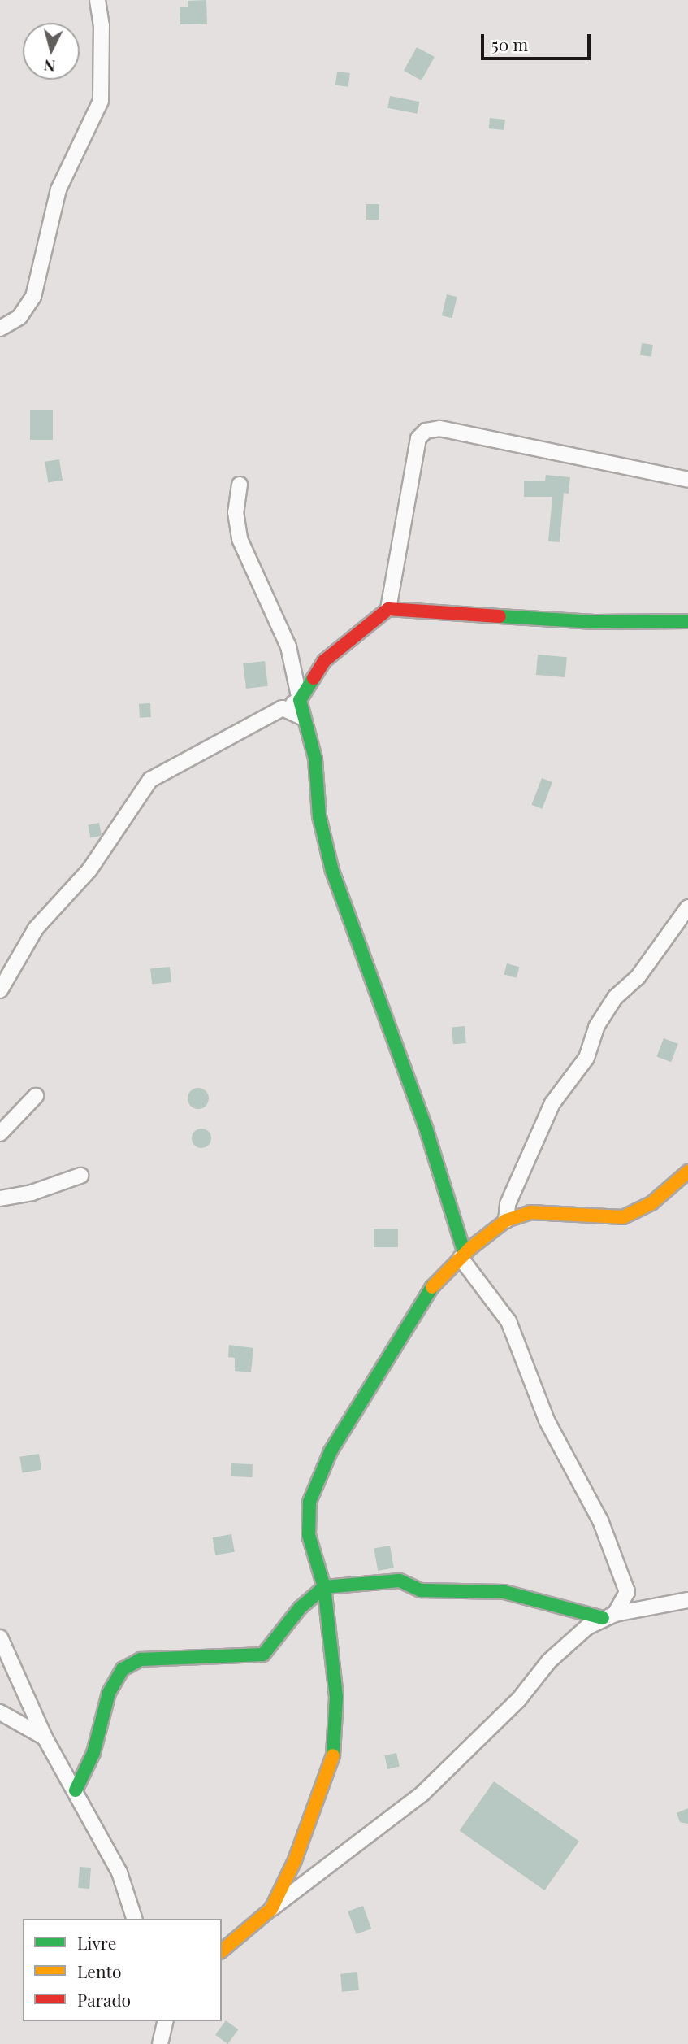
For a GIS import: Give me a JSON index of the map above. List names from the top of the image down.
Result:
{
  "legend": ["Livre", "Lento", "Parado"],
  "scale_bar": "50 m",
  "north": "bottom"
}
